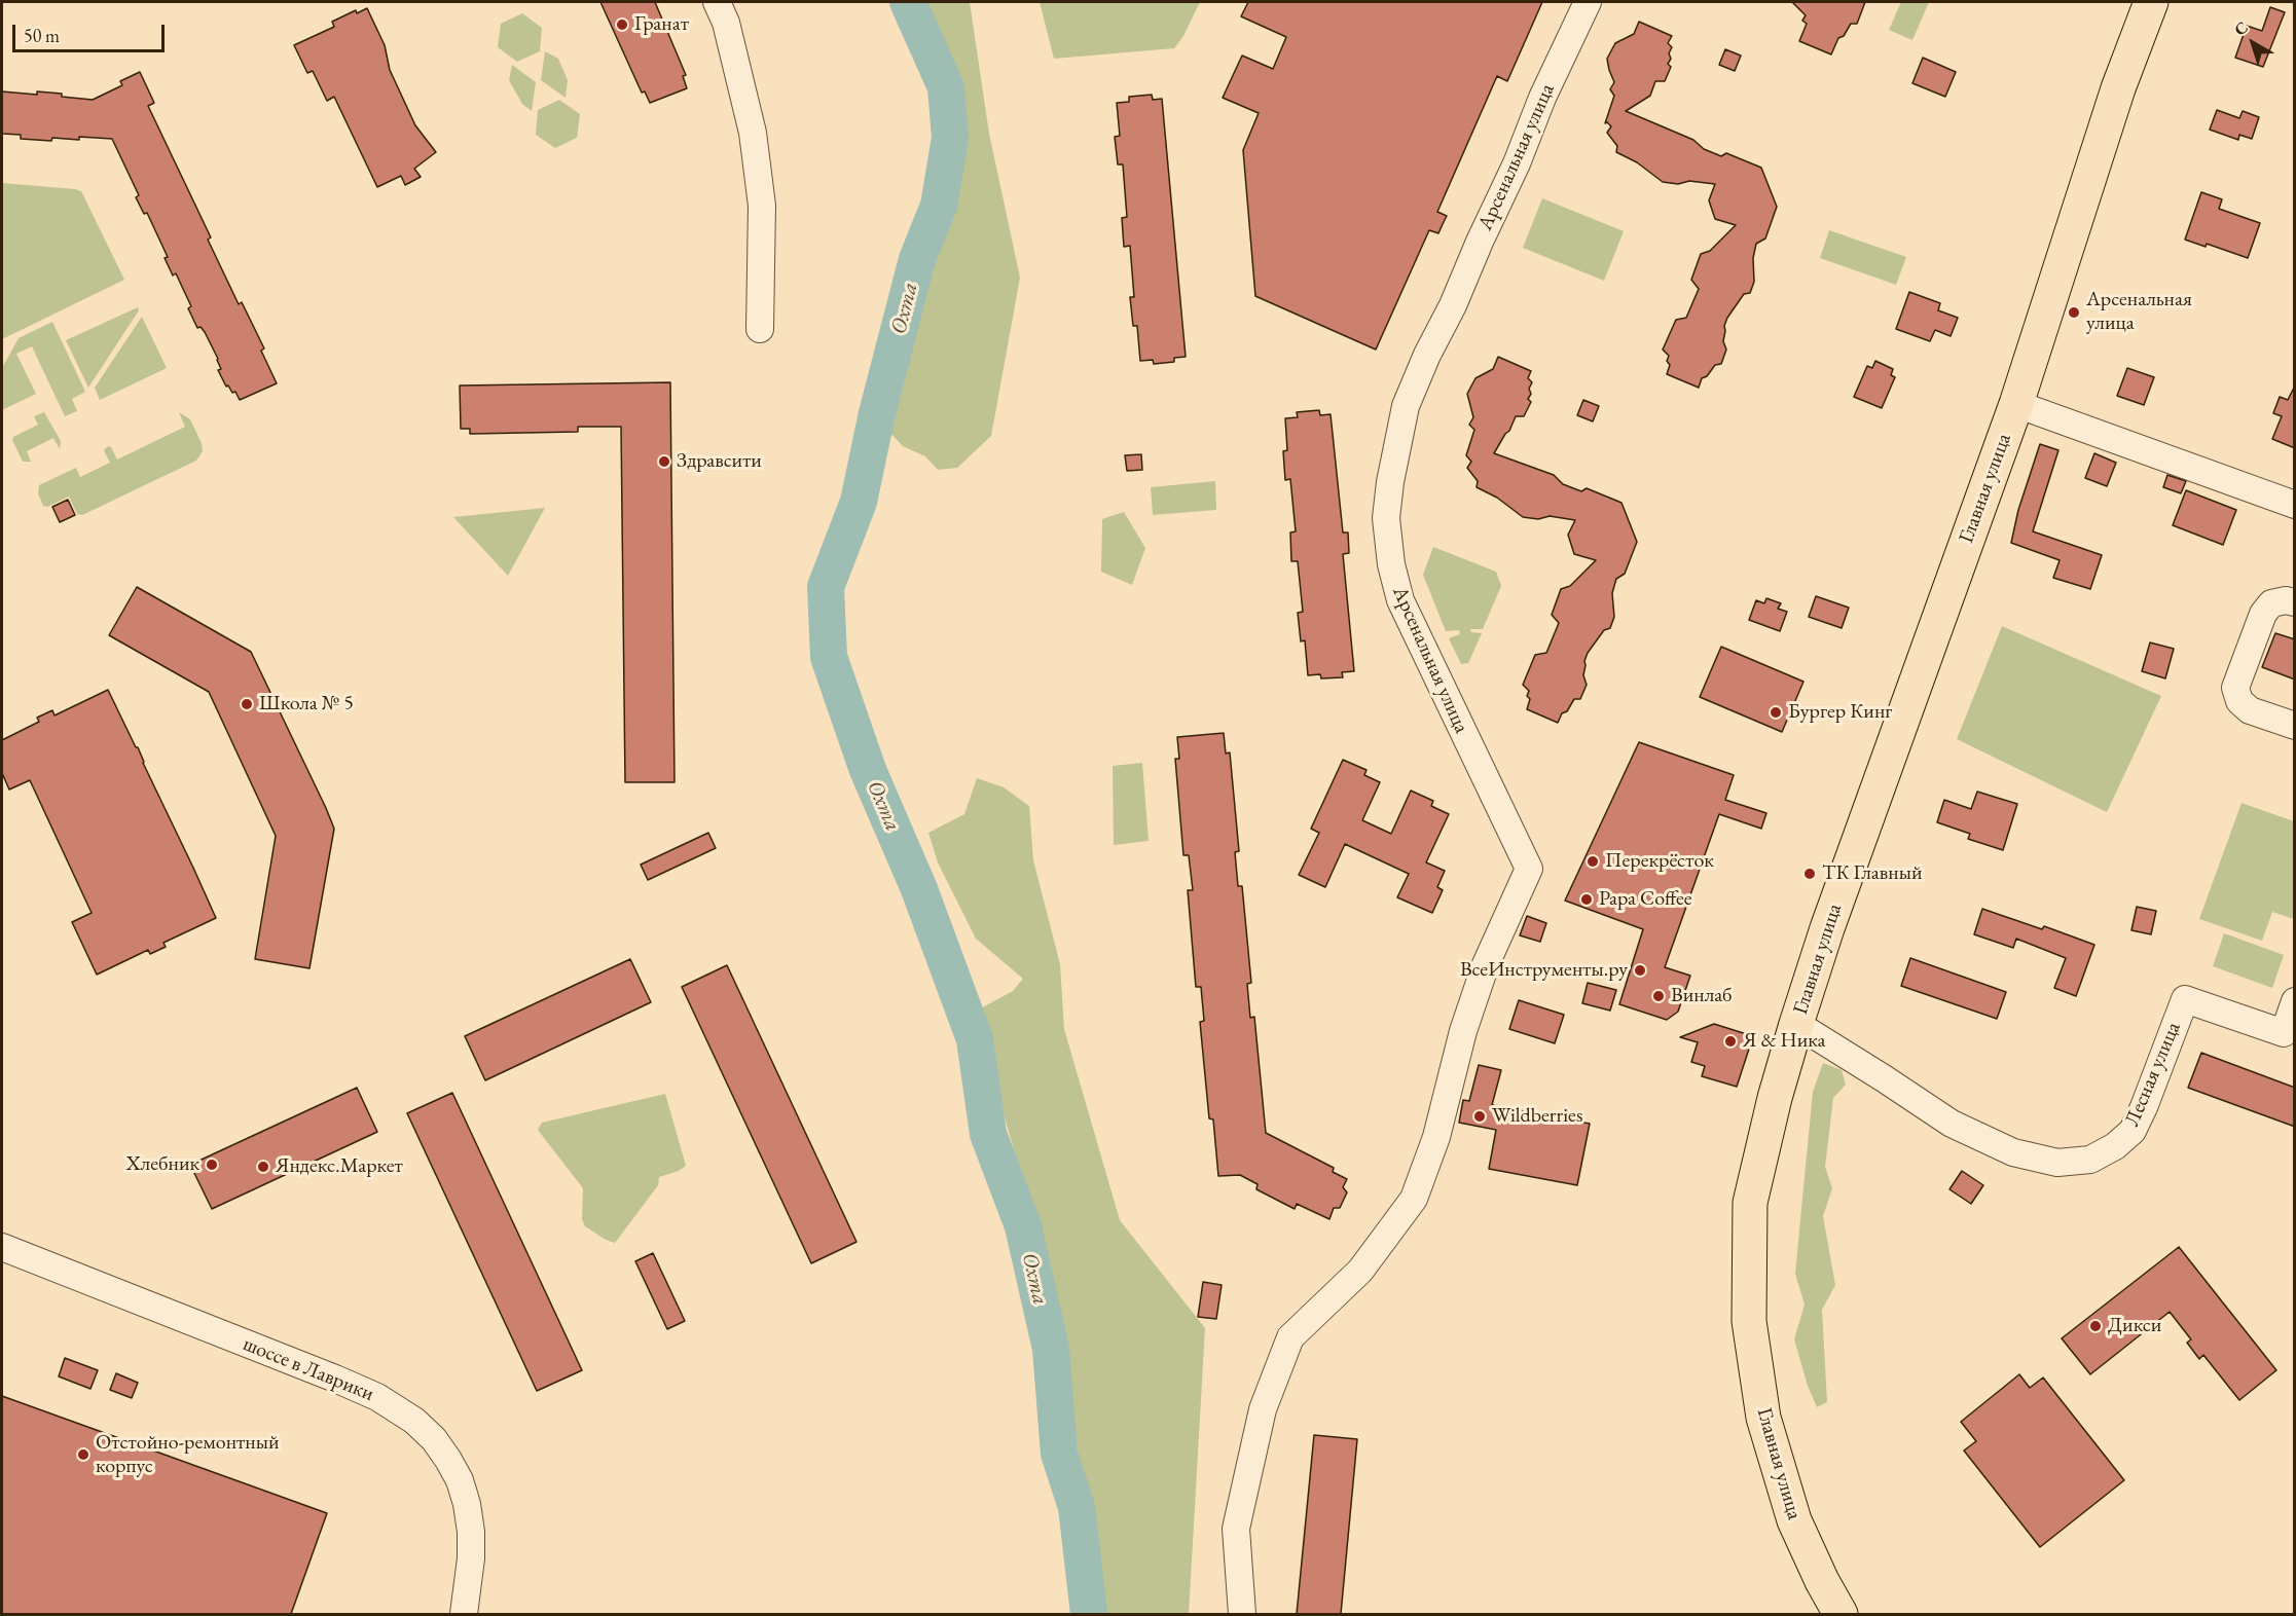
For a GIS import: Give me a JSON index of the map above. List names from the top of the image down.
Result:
{
  "streets": {
    "main road": ["Главная улица"],
    "street": ["Арсенальная улица", "Лесная улица", "шоссе в Лаврики"]
  },
  "crossings": [
    ["Главная улица", "Лесная улица"]
  ],
  "water": ["Охта"],
  "places": [
    "Гранат",
    "Арсенальная улица",
    "Здравсити",
    "Школа № 5",
    "Бургер Кинг",
    "Перекрёсток",
    "ТК Главный",
    "Papa Coffee",
    "ВсеИнструменты.ру",
    "Винлаб",
    "Я & Ника",
    "Wildberries",
    "Хлебник",
    "Яндекс.Маркет",
    "Дикси",
    "Отстойно-ремонтный корпус"
  ],
  "scale_bar": "50 m",
  "north": "top left"
}
